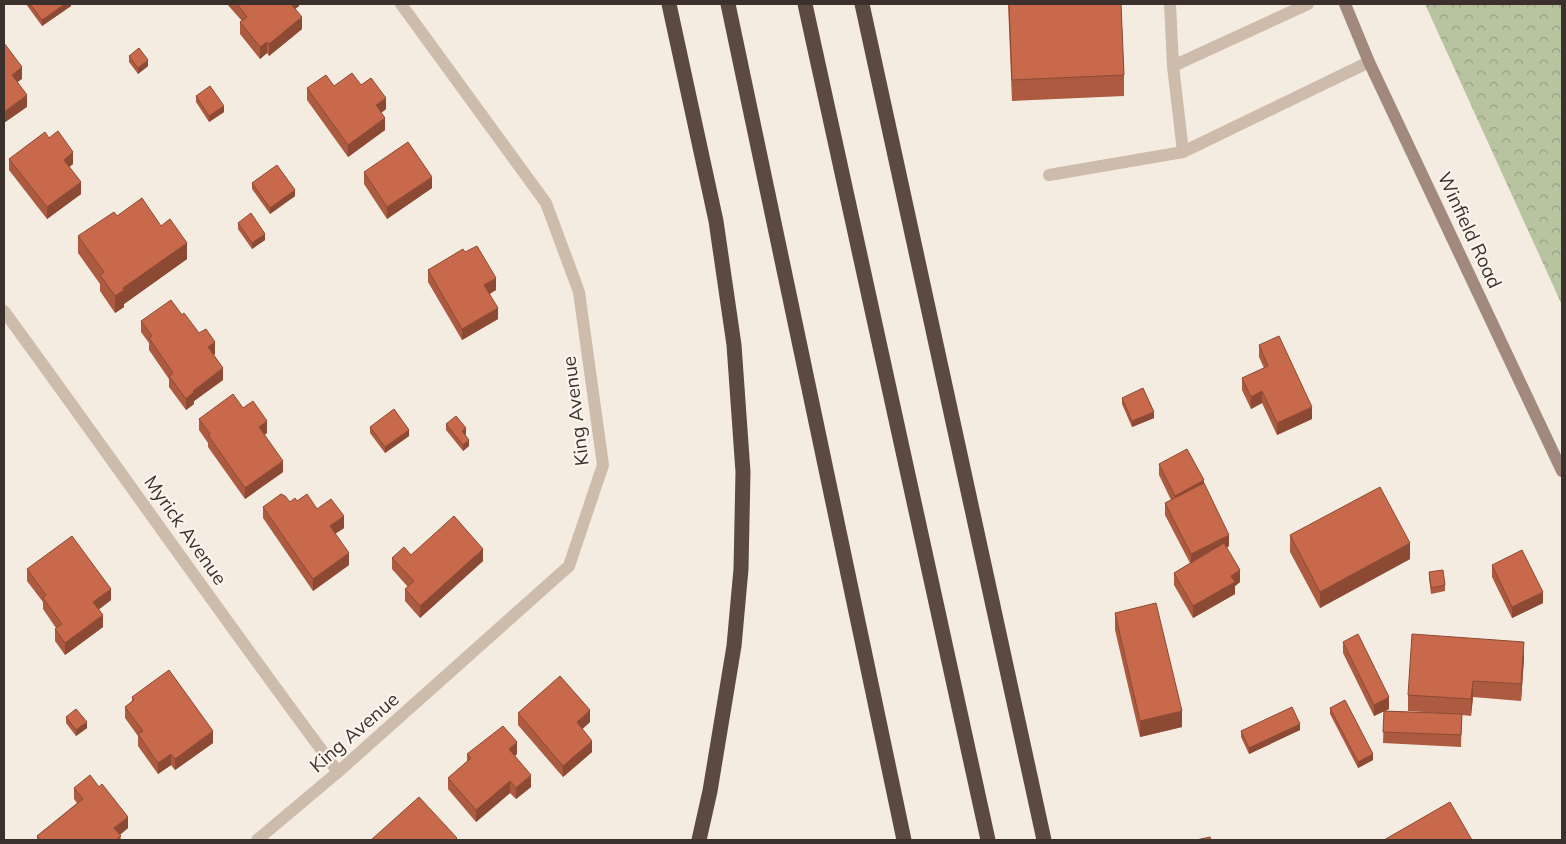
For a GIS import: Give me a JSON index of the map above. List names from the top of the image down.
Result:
{
  "streets": {
    "main road": ["Winfield Road"],
    "street": ["King Avenue", "Myrick Avenue"]
  },
  "crossings": [
    ["King Avenue", "Myrick Avenue"]
  ]
}
